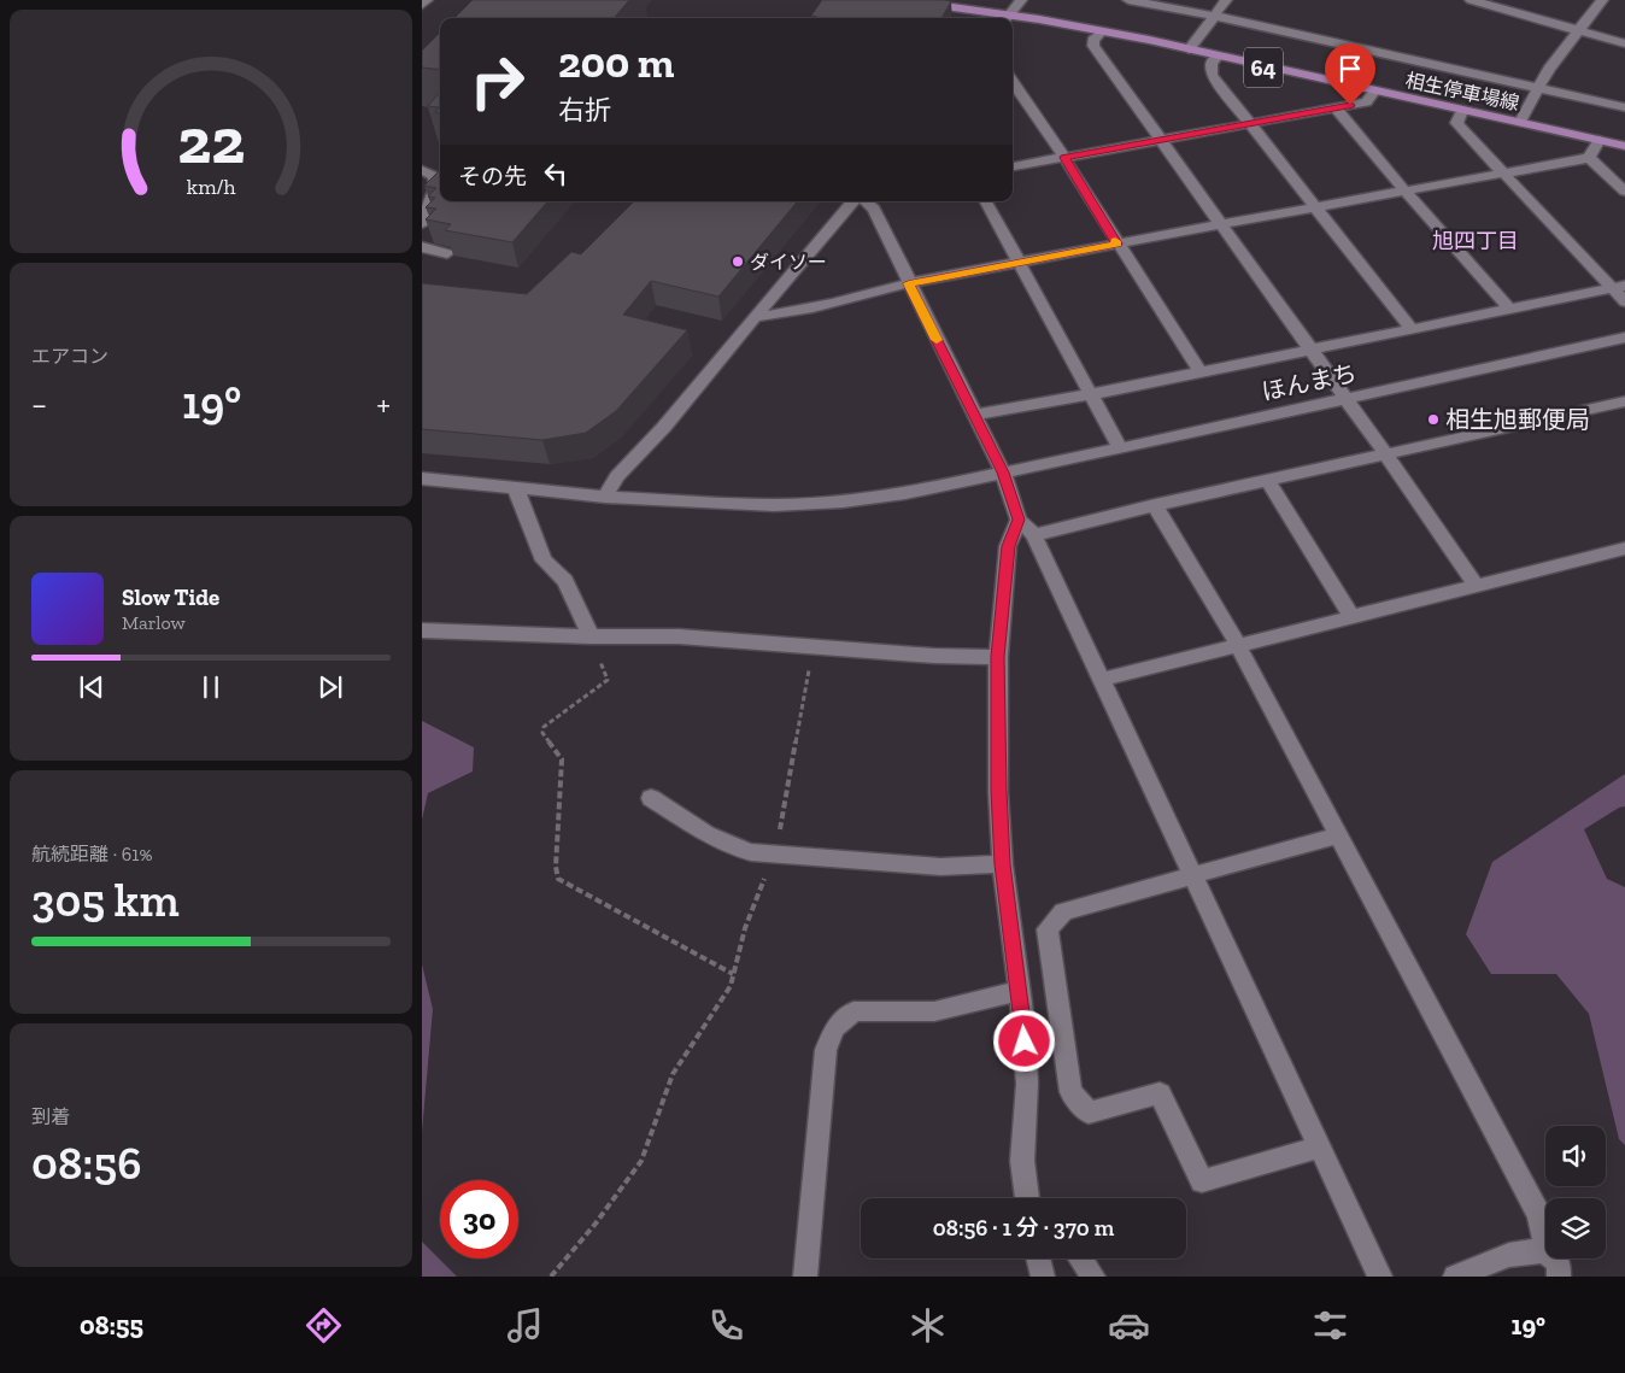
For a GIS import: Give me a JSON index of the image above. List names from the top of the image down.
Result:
{
  "streets": {
    "main road": ["64", "相生停車場線"],
    "street": ["ほんまち"]
  },
  "districts": ["旭四丁目"],
  "places": ["ダイソー", "相生旭郵便局"],
  "page": {
    "turn": ["200 m", "右折"],
    "then": "その先",
    "tile": [
      "エアコン",
      ["航続距離 · 61%", "305 km"],
      ["到着", "08:56"]
    ],
    "heat": ["−", "19°", "+"],
    "song": ["Slow Tide", "Marlow"],
    "limit": "30",
    "trip": "08:56 · 1 分 · 370 m",
    "tabs": ["08:55", "19°"],
    "gauge": ["22", "km/h"]
  }
}
